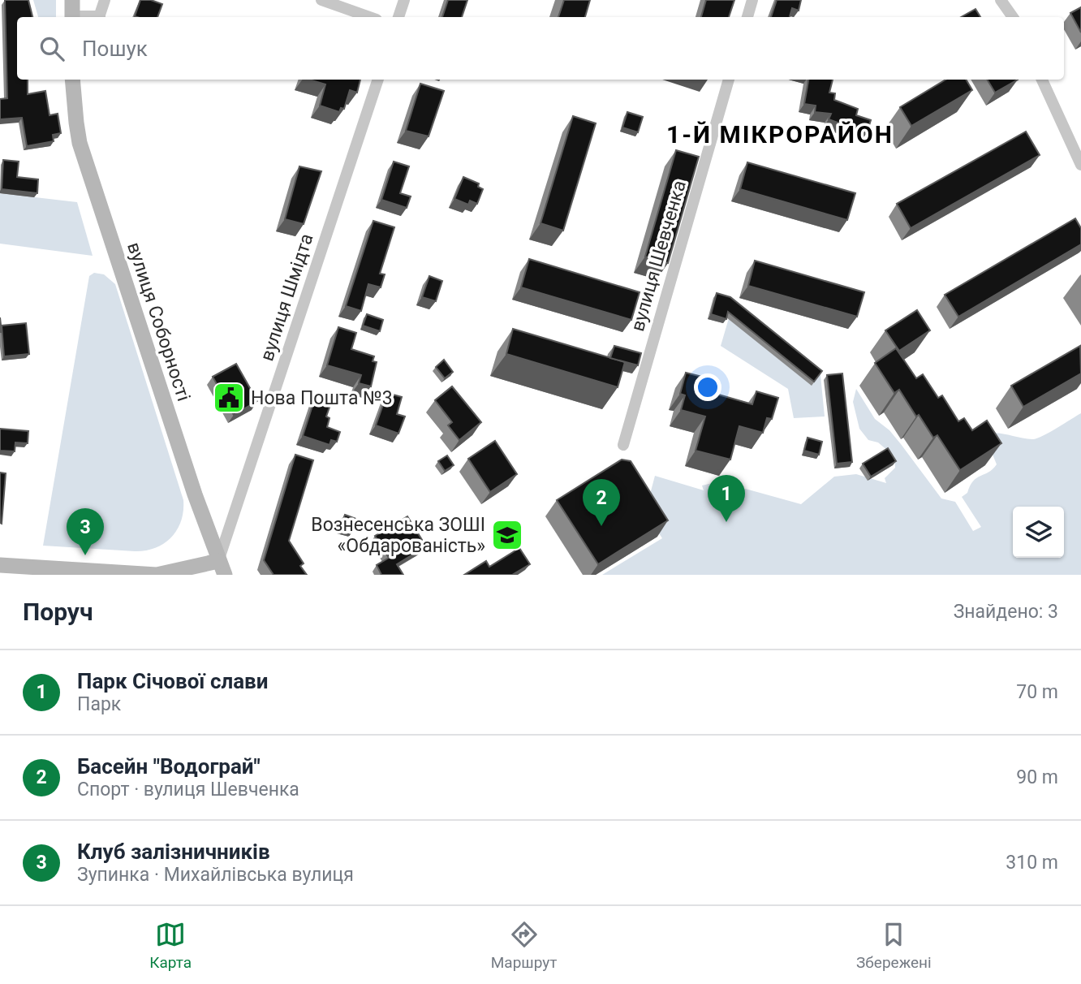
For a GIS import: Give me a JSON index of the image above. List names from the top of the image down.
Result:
{
  "streets": {
    "main road": ["вулиця Соборності"],
    "street": ["вулиця Шевченка", "вулиця Шмідта"]
  },
  "crossings": [
    ["вулиця Шмідта", "вулиця Соборності"]
  ],
  "districts": ["1-Й МІКРОРАЙОН"],
  "places": {
    "public building": ["Нова Пошта №3"],
    "school or university": ["Вознесенська ЗОШІ «Обдарованість»"]
  },
  "page": {
    "search": "Пошук",
    "pins": ["1", "2", "3"],
    "heading": ["Поруч", "Знайдено: 3"],
    "list": [
      {
        "mark": "1",
        "name": "Парк Січової слави",
        "note": "Парк",
        "value": "70 m"
      },
      {
        "mark": "2",
        "name": "Басейн \"Водограй\"",
        "note": "Спорт · вулиця Шевченка",
        "value": "90 m"
      },
      {
        "mark": "3",
        "name": "Клуб залізничників",
        "note": "Зупинка · Михайлівська вулиця",
        "value": "310 m"
      }
    ],
    "nav": ["Карта", "Маршрут", "Збережені"]
  }
}
